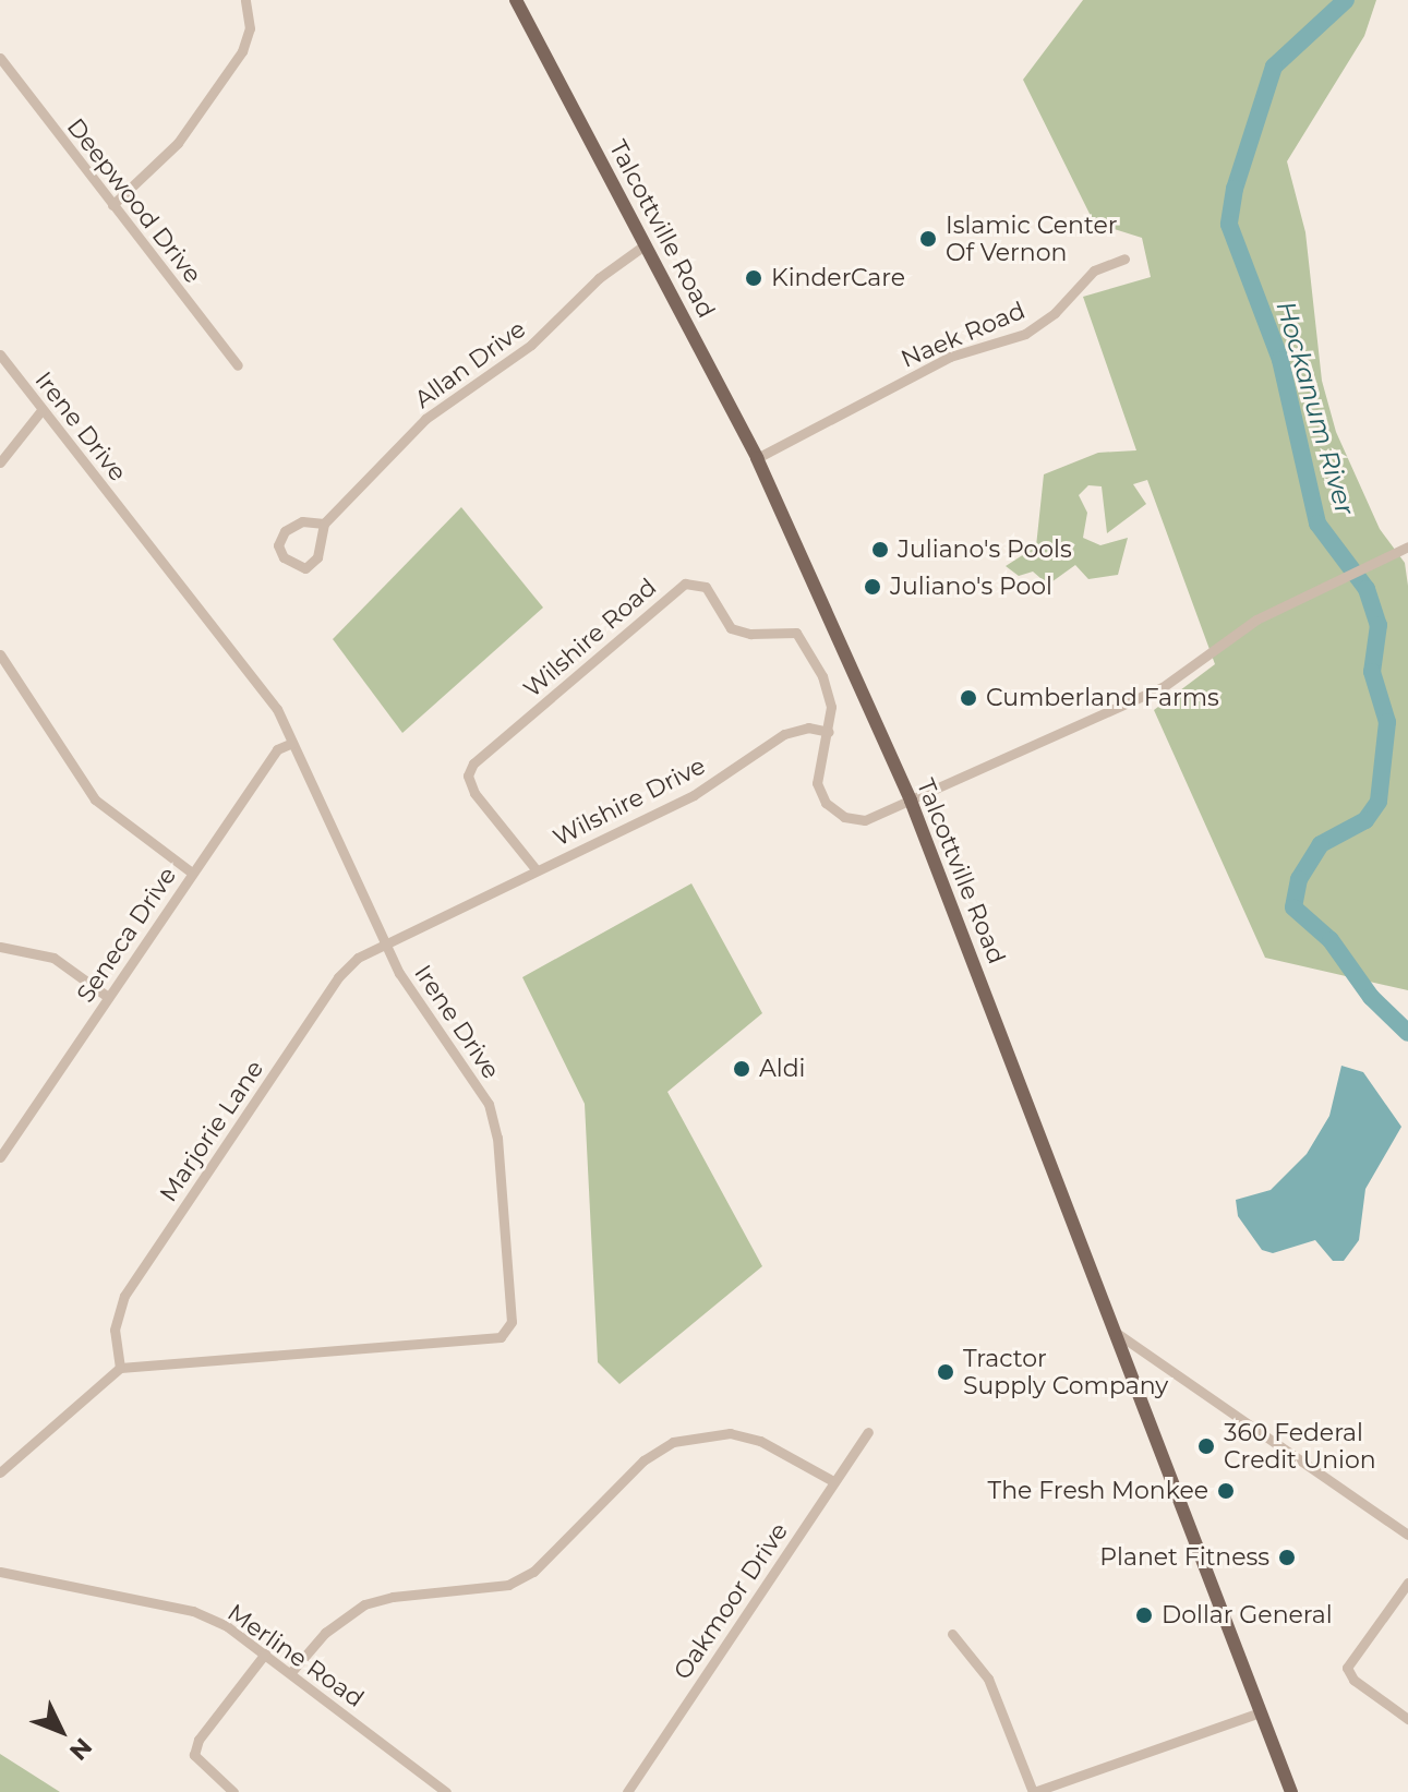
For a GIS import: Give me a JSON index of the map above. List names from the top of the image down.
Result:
{
  "streets": {
    "main road": ["Talcottville Road"],
    "street": [
      "Deepwood Drive",
      "Naek Road",
      "Allan Drive",
      "Irene Drive",
      "Wilshire Road",
      "Wilshire Drive",
      "Seneca Drive",
      "Marjorie Lane",
      "Oakmoor Drive",
      "Merline Road"
    ]
  },
  "crossings": [
    ["Talcottville Road", "Naek Road"],
    ["Talcottville Road", "Allan Drive"],
    ["Irene Drive", "Wilshire Drive"],
    ["Irene Drive", "Seneca Drive"],
    ["Irene Drive", "Marjorie Lane"],
    ["Wilshire Road", "Wilshire Drive"],
    ["Wilshire Drive", "Marjorie Lane"]
  ],
  "water": ["Hockanum River"],
  "places": [
    "Islamic Center Of Vernon",
    "KinderCare",
    "Juliano's Pools",
    "Juliano's Pool",
    "Cumberland Farms",
    "Aldi",
    "Tractor Supply Company",
    "360 Federal Credit Union",
    "The Fresh Monkee",
    "Planet Fitness",
    "Dollar General"
  ],
  "north": "bottom right"
}
